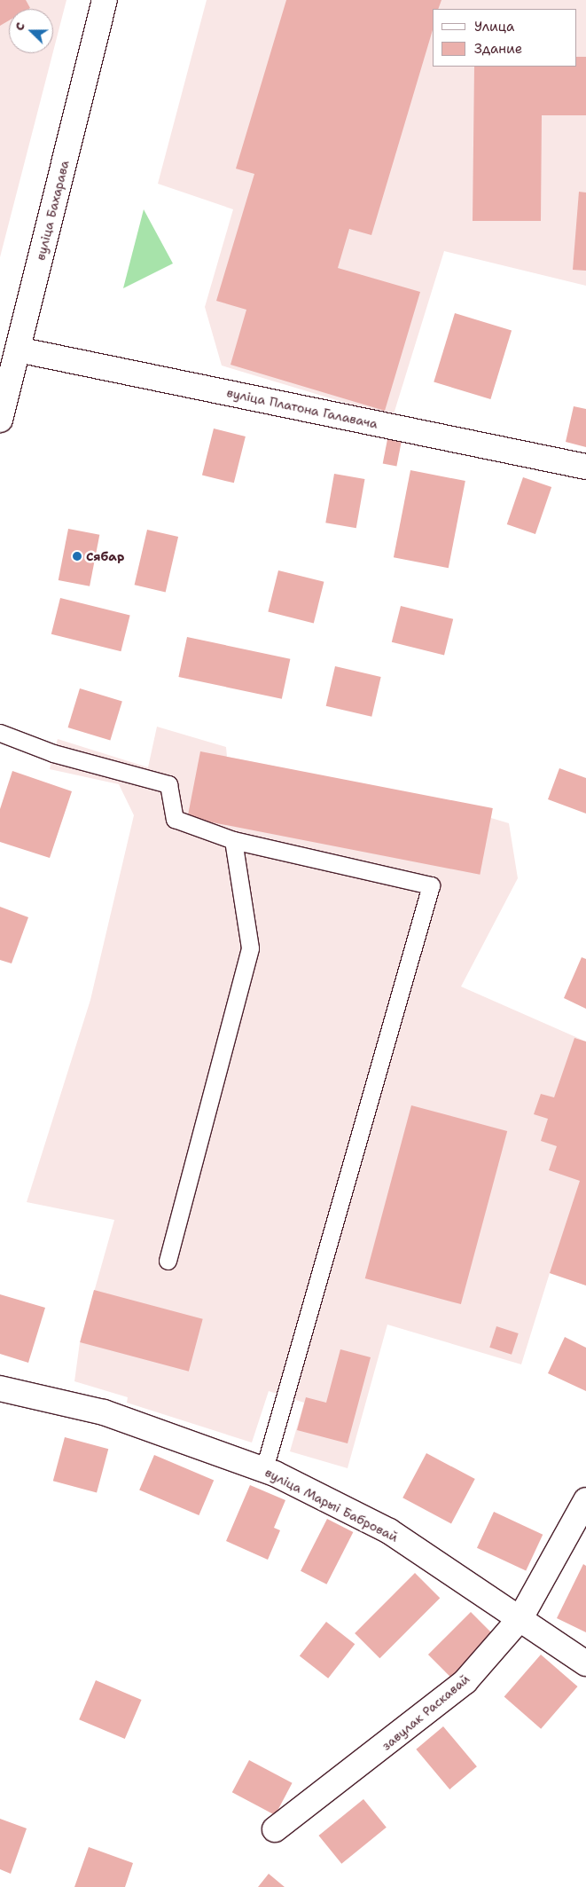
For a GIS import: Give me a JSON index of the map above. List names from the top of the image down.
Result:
{
  "streets": {
    "street": [
      "вуліца Бахарава",
      "вуліца Платона Галавача",
      "вуліца Марыі Бабровай",
      "завулак Раскавай"
    ]
  },
  "crossings": [
    ["вуліца Бахарава", "вуліца Платона Галавача"],
    ["вуліца Марыі Бабровай", "завулак Раскавай"]
  ],
  "places": ["Сябар"],
  "legend": ["Улица", "Здание"],
  "north": "left"
}
